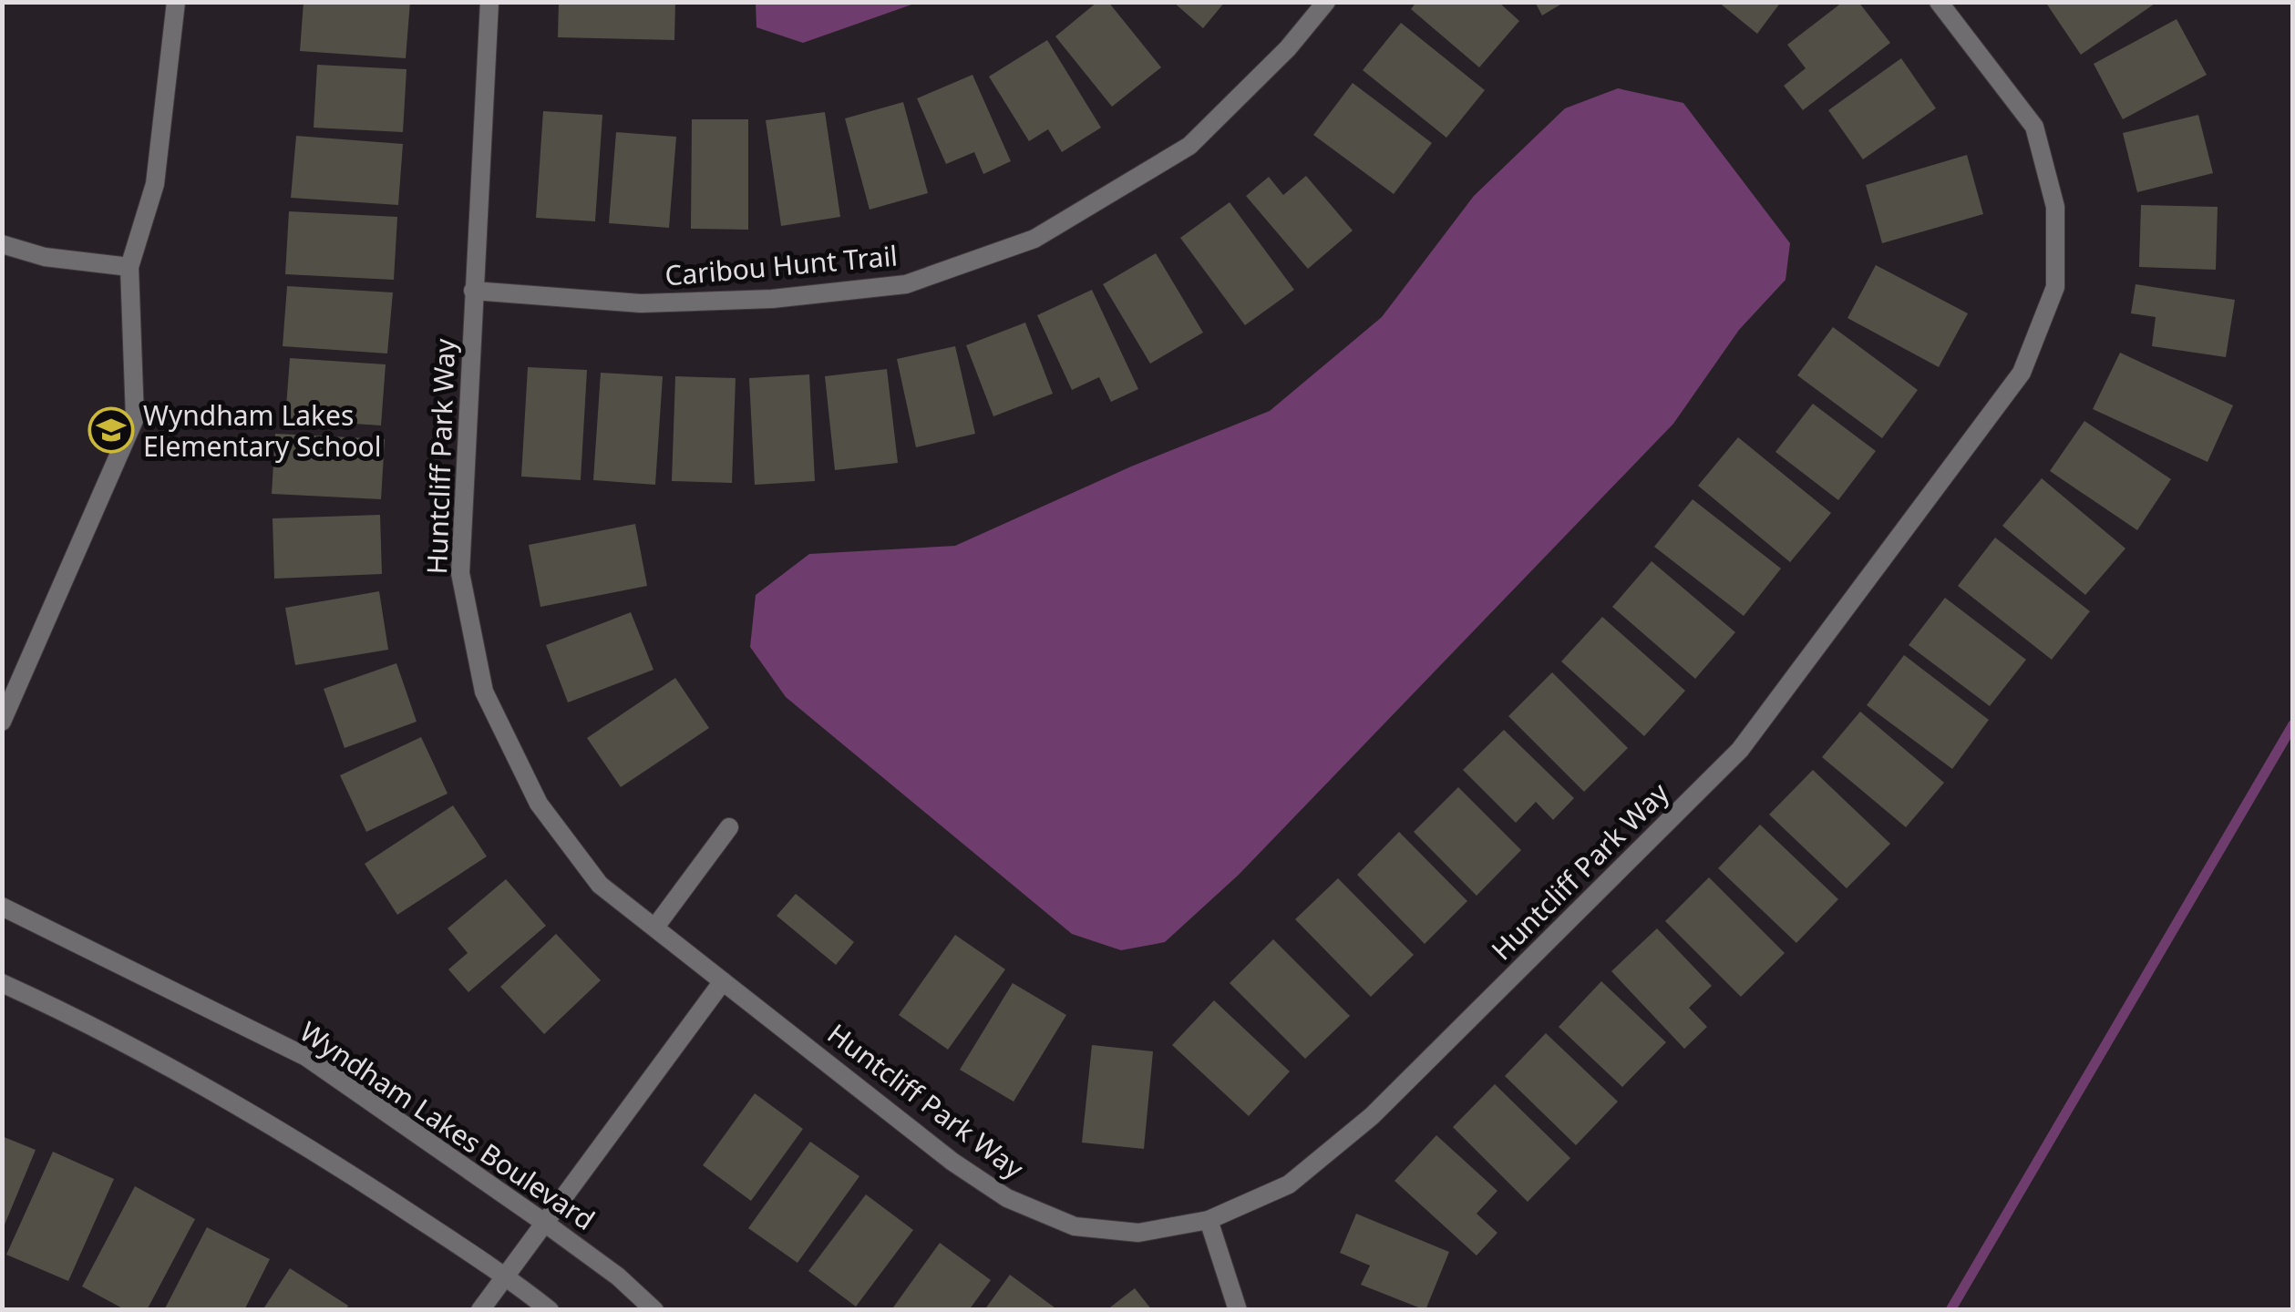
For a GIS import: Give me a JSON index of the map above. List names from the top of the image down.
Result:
{
  "streets": {
    "street": ["Caribou Hunt Trail", "Huntcliff Park Way", "Wyndham Lakes Boulevard"]
  },
  "crossings": [
    ["Caribou Hunt Trail", "Huntcliff Park Way"]
  ],
  "places": {
    "school or university": ["Wyndham Lakes Elementary School"]
  }
}
